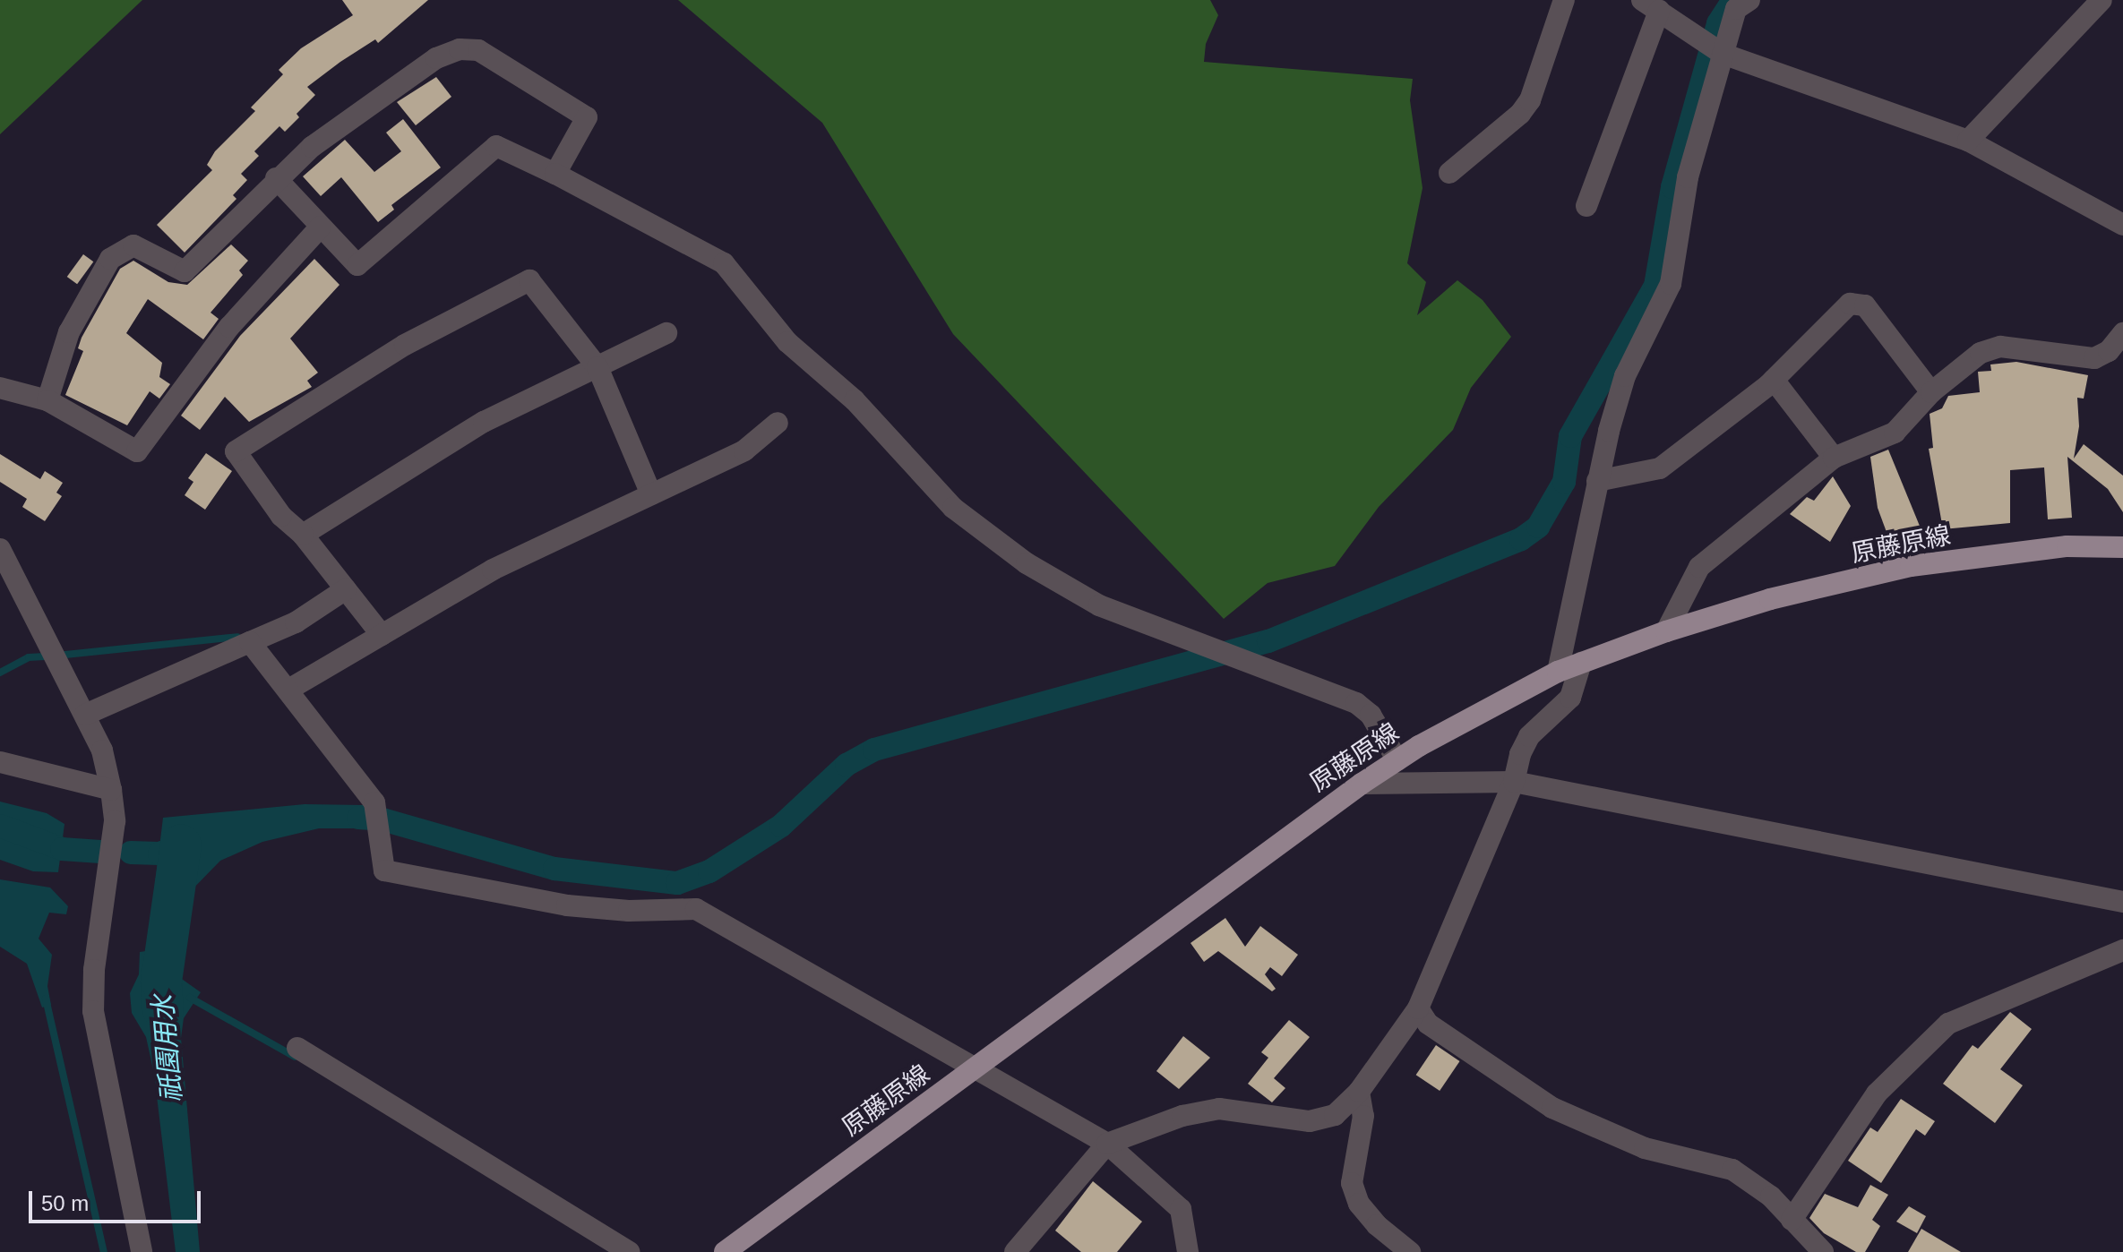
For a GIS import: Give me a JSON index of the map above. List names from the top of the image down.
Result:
{
  "streets": {
    "main road": ["原藤原線"]
  },
  "water": ["祇園用水"],
  "scale_bar": "50 m"
}
